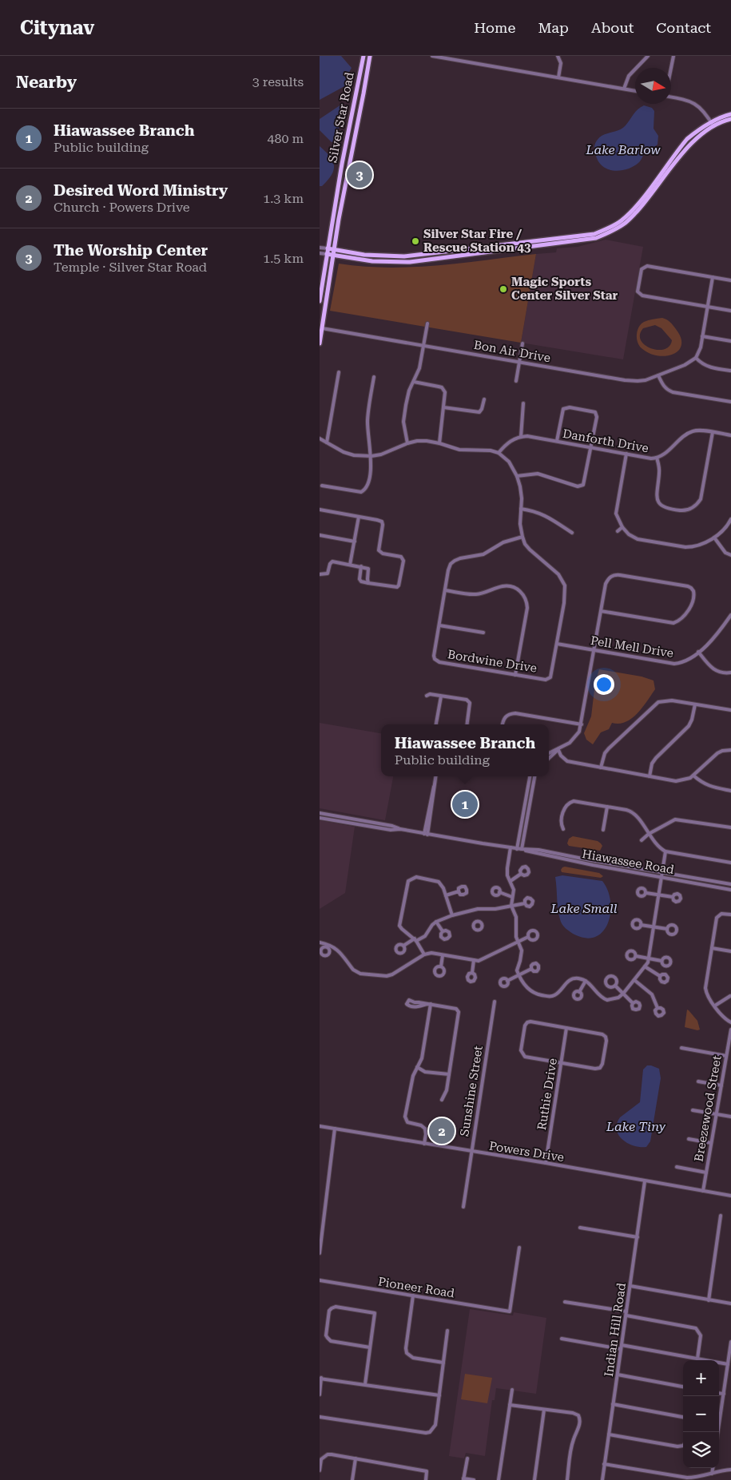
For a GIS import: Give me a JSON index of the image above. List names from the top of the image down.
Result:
{
  "streets": {
    "main road": ["Silver Star Road"],
    "street": [
      "Bon Air Drive",
      "Danforth Drive",
      "Pell Mell Drive",
      "Bordwine Drive",
      "Hiawassee Road",
      "Sunshine Street",
      "Ruthie Drive",
      "Breezewood Street",
      "Powers Drive",
      "Pioneer Road",
      "Indian Hill Road"
    ]
  },
  "crossings": [
    ["Silver Star Road", "Bon Air Drive"],
    ["Pell Mell Drive", "Bordwine Drive"],
    ["Sunshine Street", "Powers Drive"],
    ["Ruthie Drive", "Powers Drive"],
    ["Breezewood Street", "Powers Drive"],
    ["Powers Drive", "Indian Hill Road"]
  ],
  "water": ["Lake Barlow", "Lake Small", "Lake Tiny"],
  "places": ["Silver Star Fire / Rescue Station 43", "Magic Sports Center Silver Star"],
  "north": "right",
  "page": {
    "header": "Citynav",
    "nav": [
      "Home",
      "Map",
      "About",
      "Contact"
    ],
    "heading": ["Nearby", "3 results"],
    "list": [
      {
        "mark": "1",
        "name": "Hiawassee Branch",
        "note": "Public building",
        "value": "480 m"
      },
      {
        "mark": "2",
        "name": "Desired Word Ministry",
        "note": "Church · Powers Drive",
        "value": "1.3 km"
      },
      {
        "mark": "3",
        "name": "The Worship Center",
        "note": "Temple · Silver Star Road",
        "value": "1.5 km"
      }
    ],
    "pins": ["3", "1", "2"],
    "popup": ["Hiawassee Branch", "Public building"],
    "map_buttons": ["+", "−"]
  }
}
